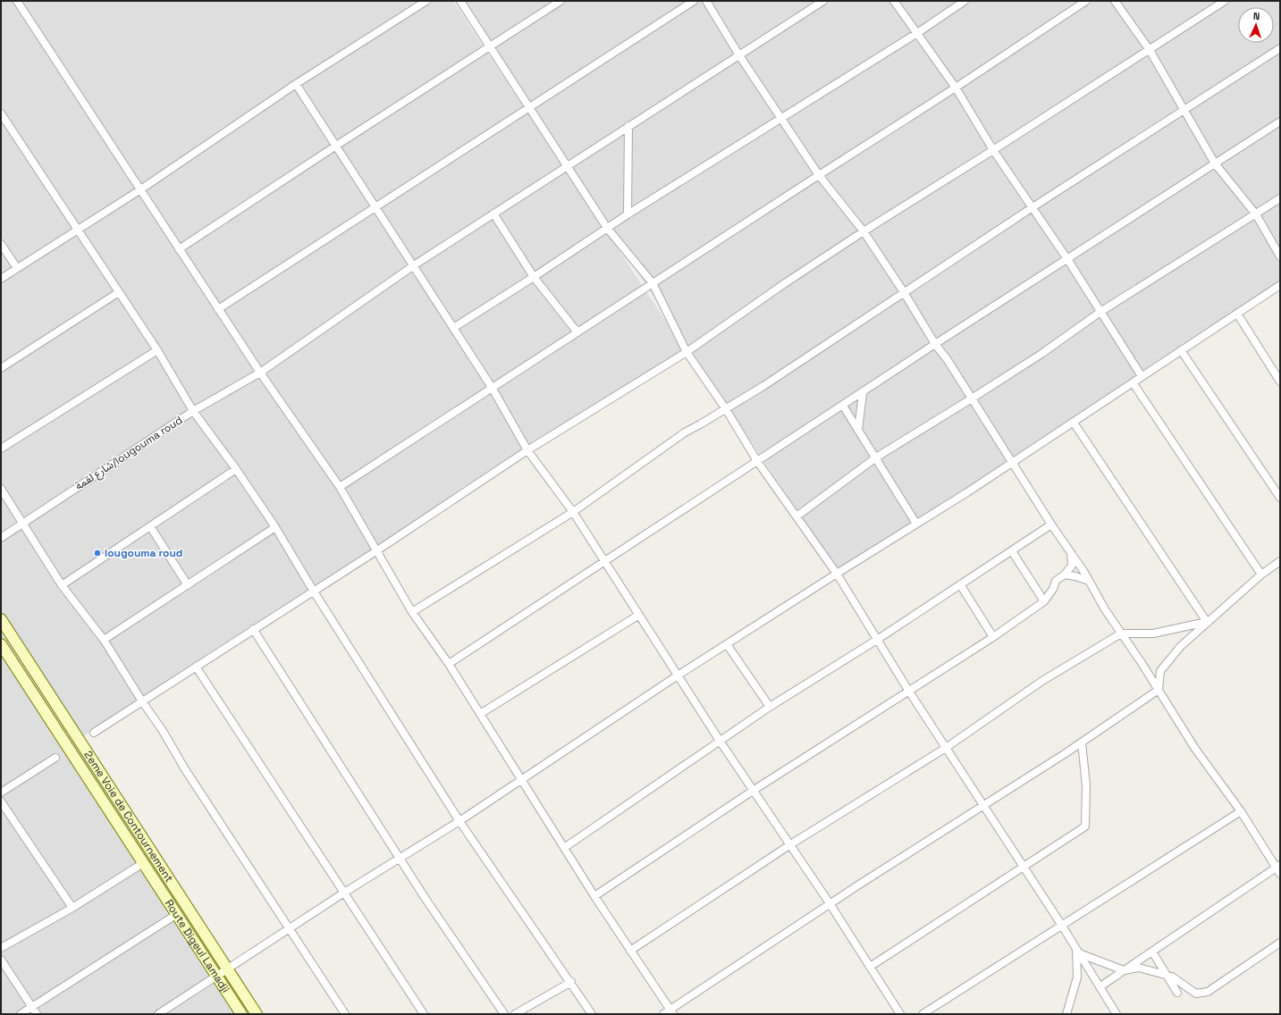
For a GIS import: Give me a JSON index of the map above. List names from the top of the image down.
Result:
{
  "streets": {
    "main road": ["2eme Voie de Contournement", "Route Digeul Lamadji"],
    "street": ["شارع لقمة/lougouma roud"]
  },
  "places": ["lougouma roud"],
  "north": "top"
}
